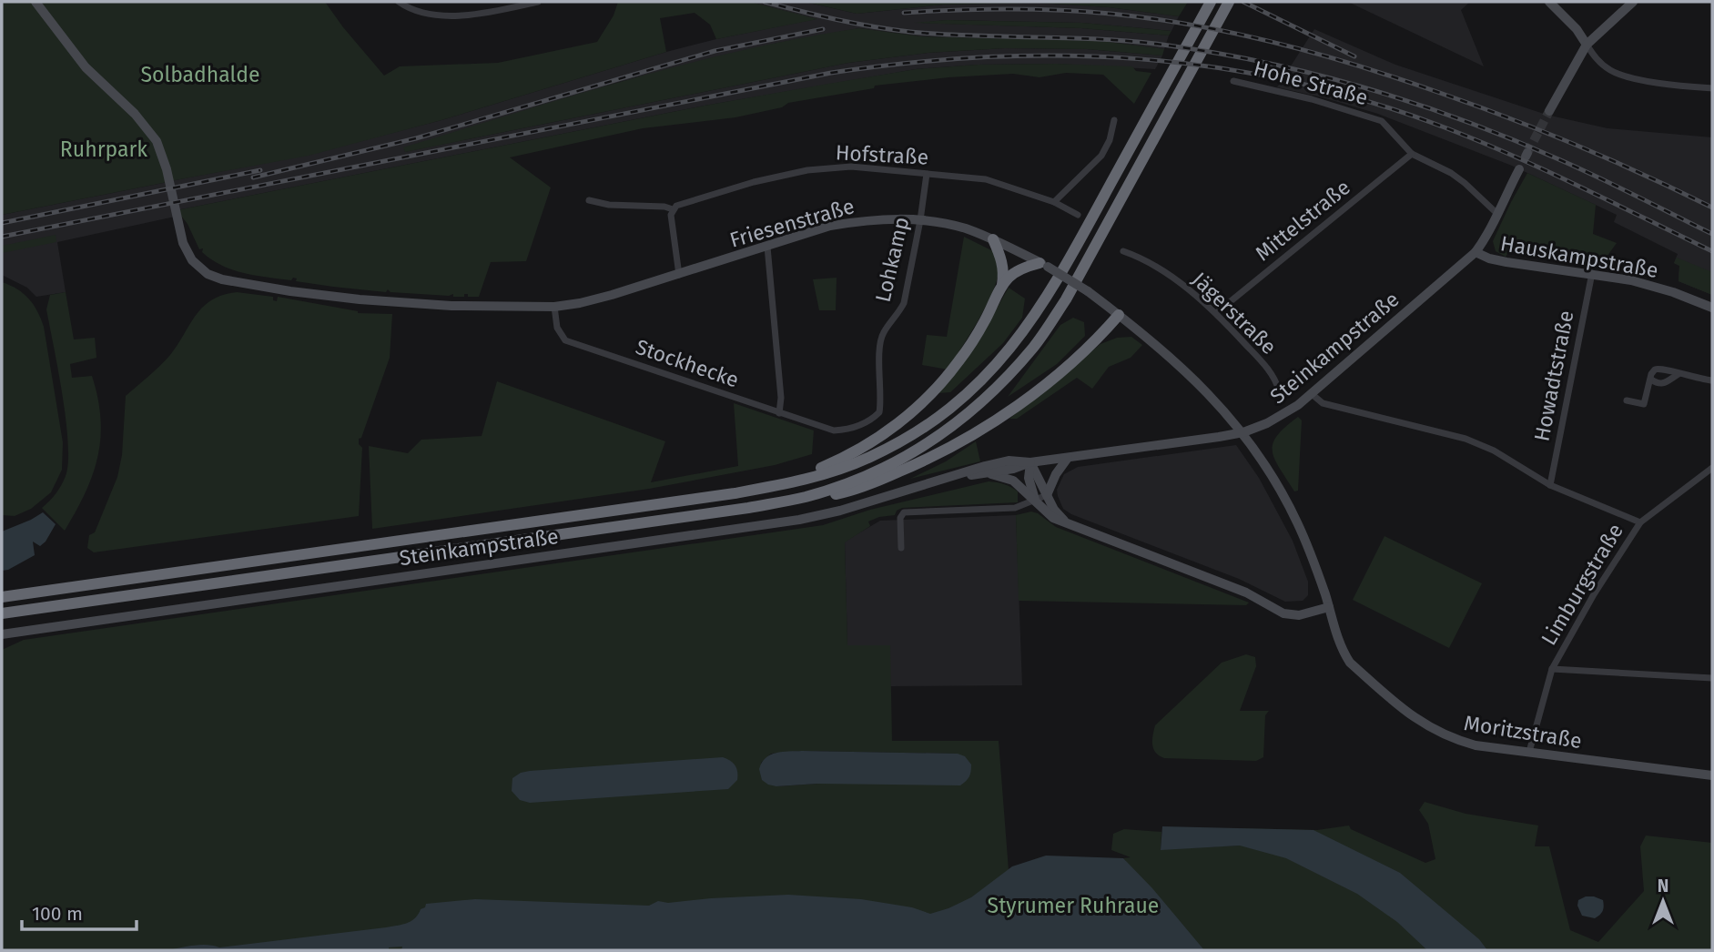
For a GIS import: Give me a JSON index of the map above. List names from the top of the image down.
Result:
{
  "streets": {
    "street": [
      "Hohe Straße",
      "Hofstraße",
      "Mittelstraße",
      "Friesenstraße",
      "Hauskampstraße",
      "Lohkamp",
      "Jägerstraße",
      "Steinkampstraße",
      "Stockhecke",
      "Howadtstraße",
      "Limburgstraße",
      "Moritzstraße"
    ]
  },
  "crossings": [
    ["Hohe Straße", "Mittelstraße"],
    ["Hohe Straße", "Steinkampstraße"],
    ["Hofstraße", "Lohkamp"],
    ["Mittelstraße", "Jägerstraße"],
    ["Friesenstraße", "Lohkamp"],
    ["Friesenstraße", "Steinkampstraße"],
    ["Friesenstraße", "Stockhecke"],
    ["Friesenstraße", "Moritzstraße"],
    ["Hauskampstraße", "Steinkampstraße"],
    ["Hauskampstraße", "Howadtstraße"],
    ["Lohkamp", "Stockhecke"],
    ["Limburgstraße", "Moritzstraße"]
  ],
  "parks": ["Solbadhalde", "Ruhrpark", "Styrumer Ruhraue"],
  "scale_bar": "100 m",
  "north": "top"
}
